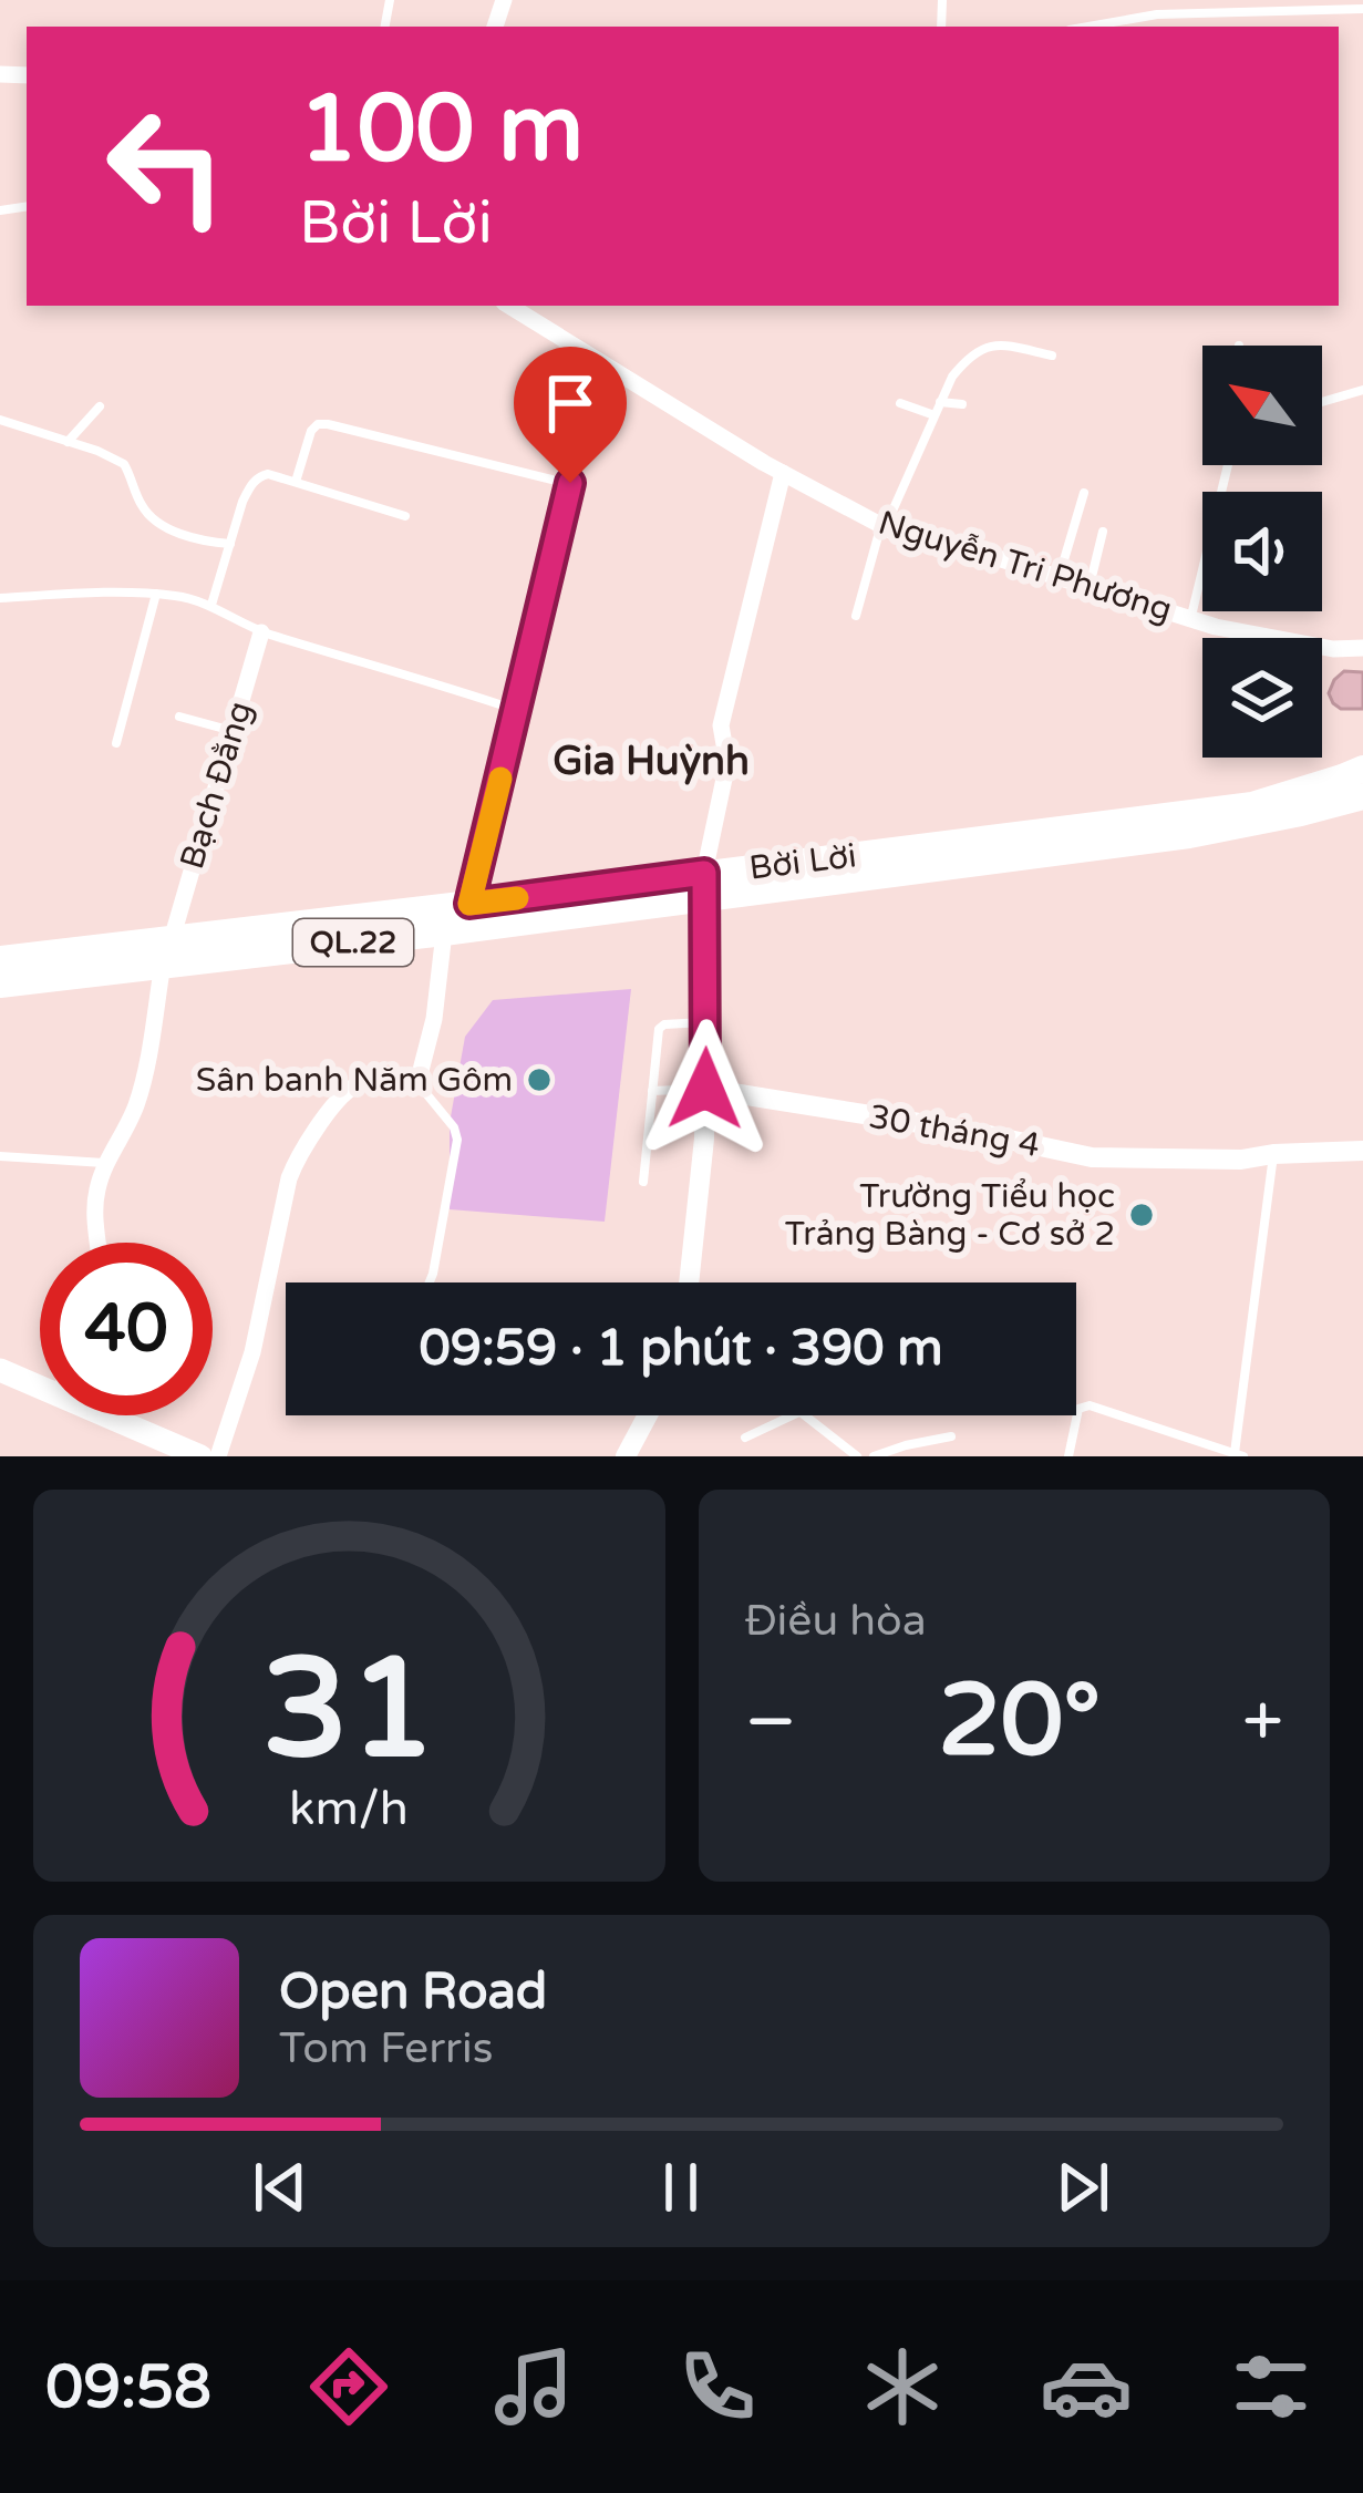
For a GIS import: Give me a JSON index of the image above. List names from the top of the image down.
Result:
{
  "streets": {
    "highway": ["Bời Lời", "QL.22"],
    "street": ["Nguyễn Tri Phương", "Bạch Đằng", "30 tháng 4"]
  },
  "crossings": [
    ["Bạch Đằng", "Bời Lời"]
  ],
  "districts": ["Gia Huỳnh"],
  "places": ["Sân banh Năm Gôm", "Trường Tiểu học Trảng Bàng - Cơ sở 2"],
  "north": "top left",
  "page": {
    "turn": ["100 m", "Bời Lời"],
    "limit": "40",
    "trip": "09:59 · 1 phút · 390 m",
    "tile": "Điều hòa",
    "heat": ["−", "20°", "+"],
    "song": ["Open Road", "Tom Ferris"],
    "tabs": "09:58",
    "gauge": ["31", "km/h"]
  }
}
